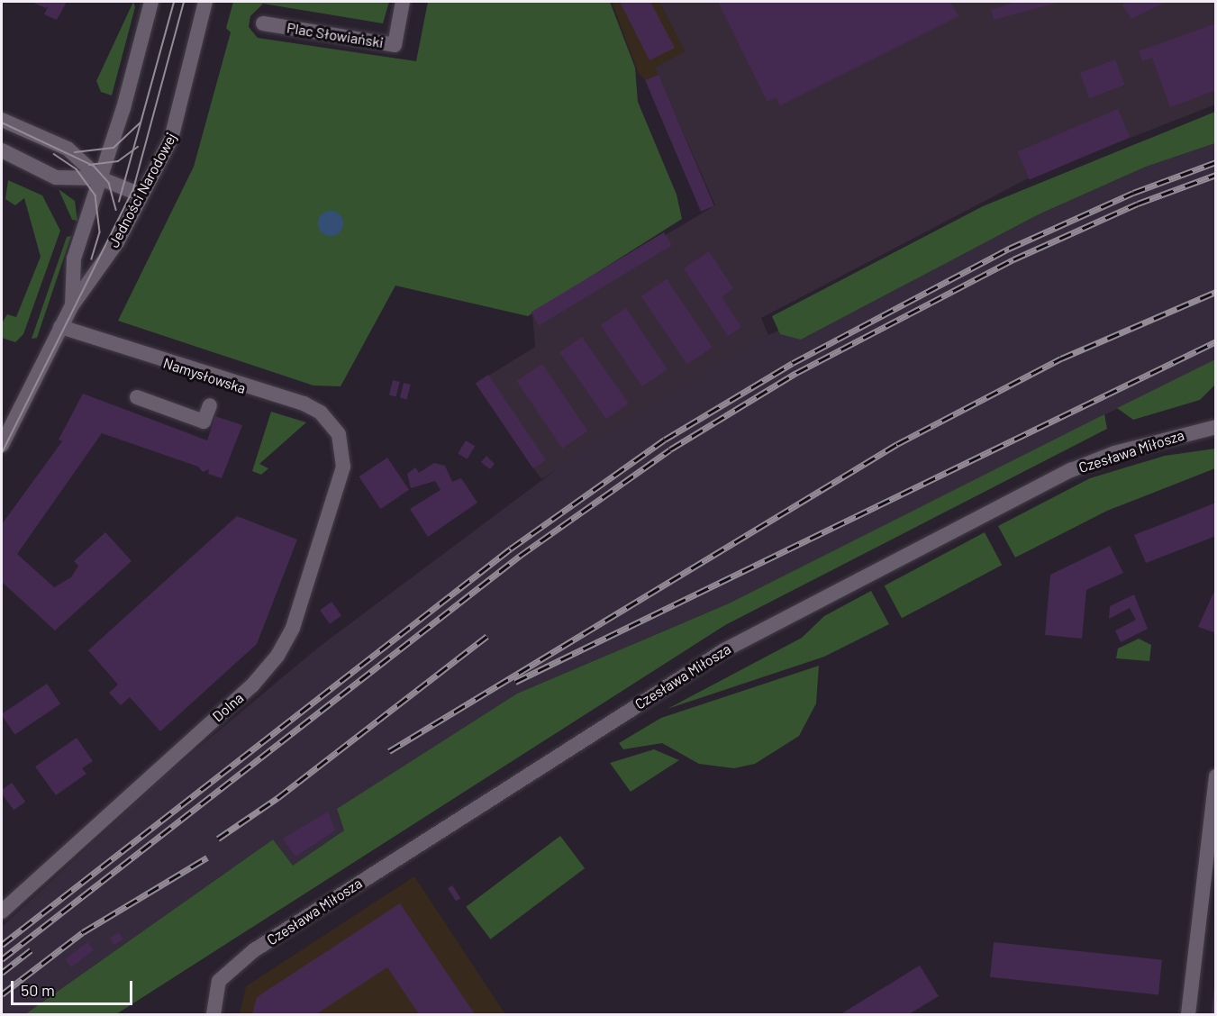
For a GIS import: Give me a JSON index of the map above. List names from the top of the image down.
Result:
{
  "streets": {
    "street": [
      "Plac Słowiański",
      "Jedności Narodowej",
      "Namysłowska",
      "Czesława Miłosza",
      "Dolna"
    ]
  },
  "crossings": [
    ["Jedności Narodowej", "Namysłowska"],
    ["Namysłowska", "Dolna"]
  ],
  "scale_bar": "50 m"
}
